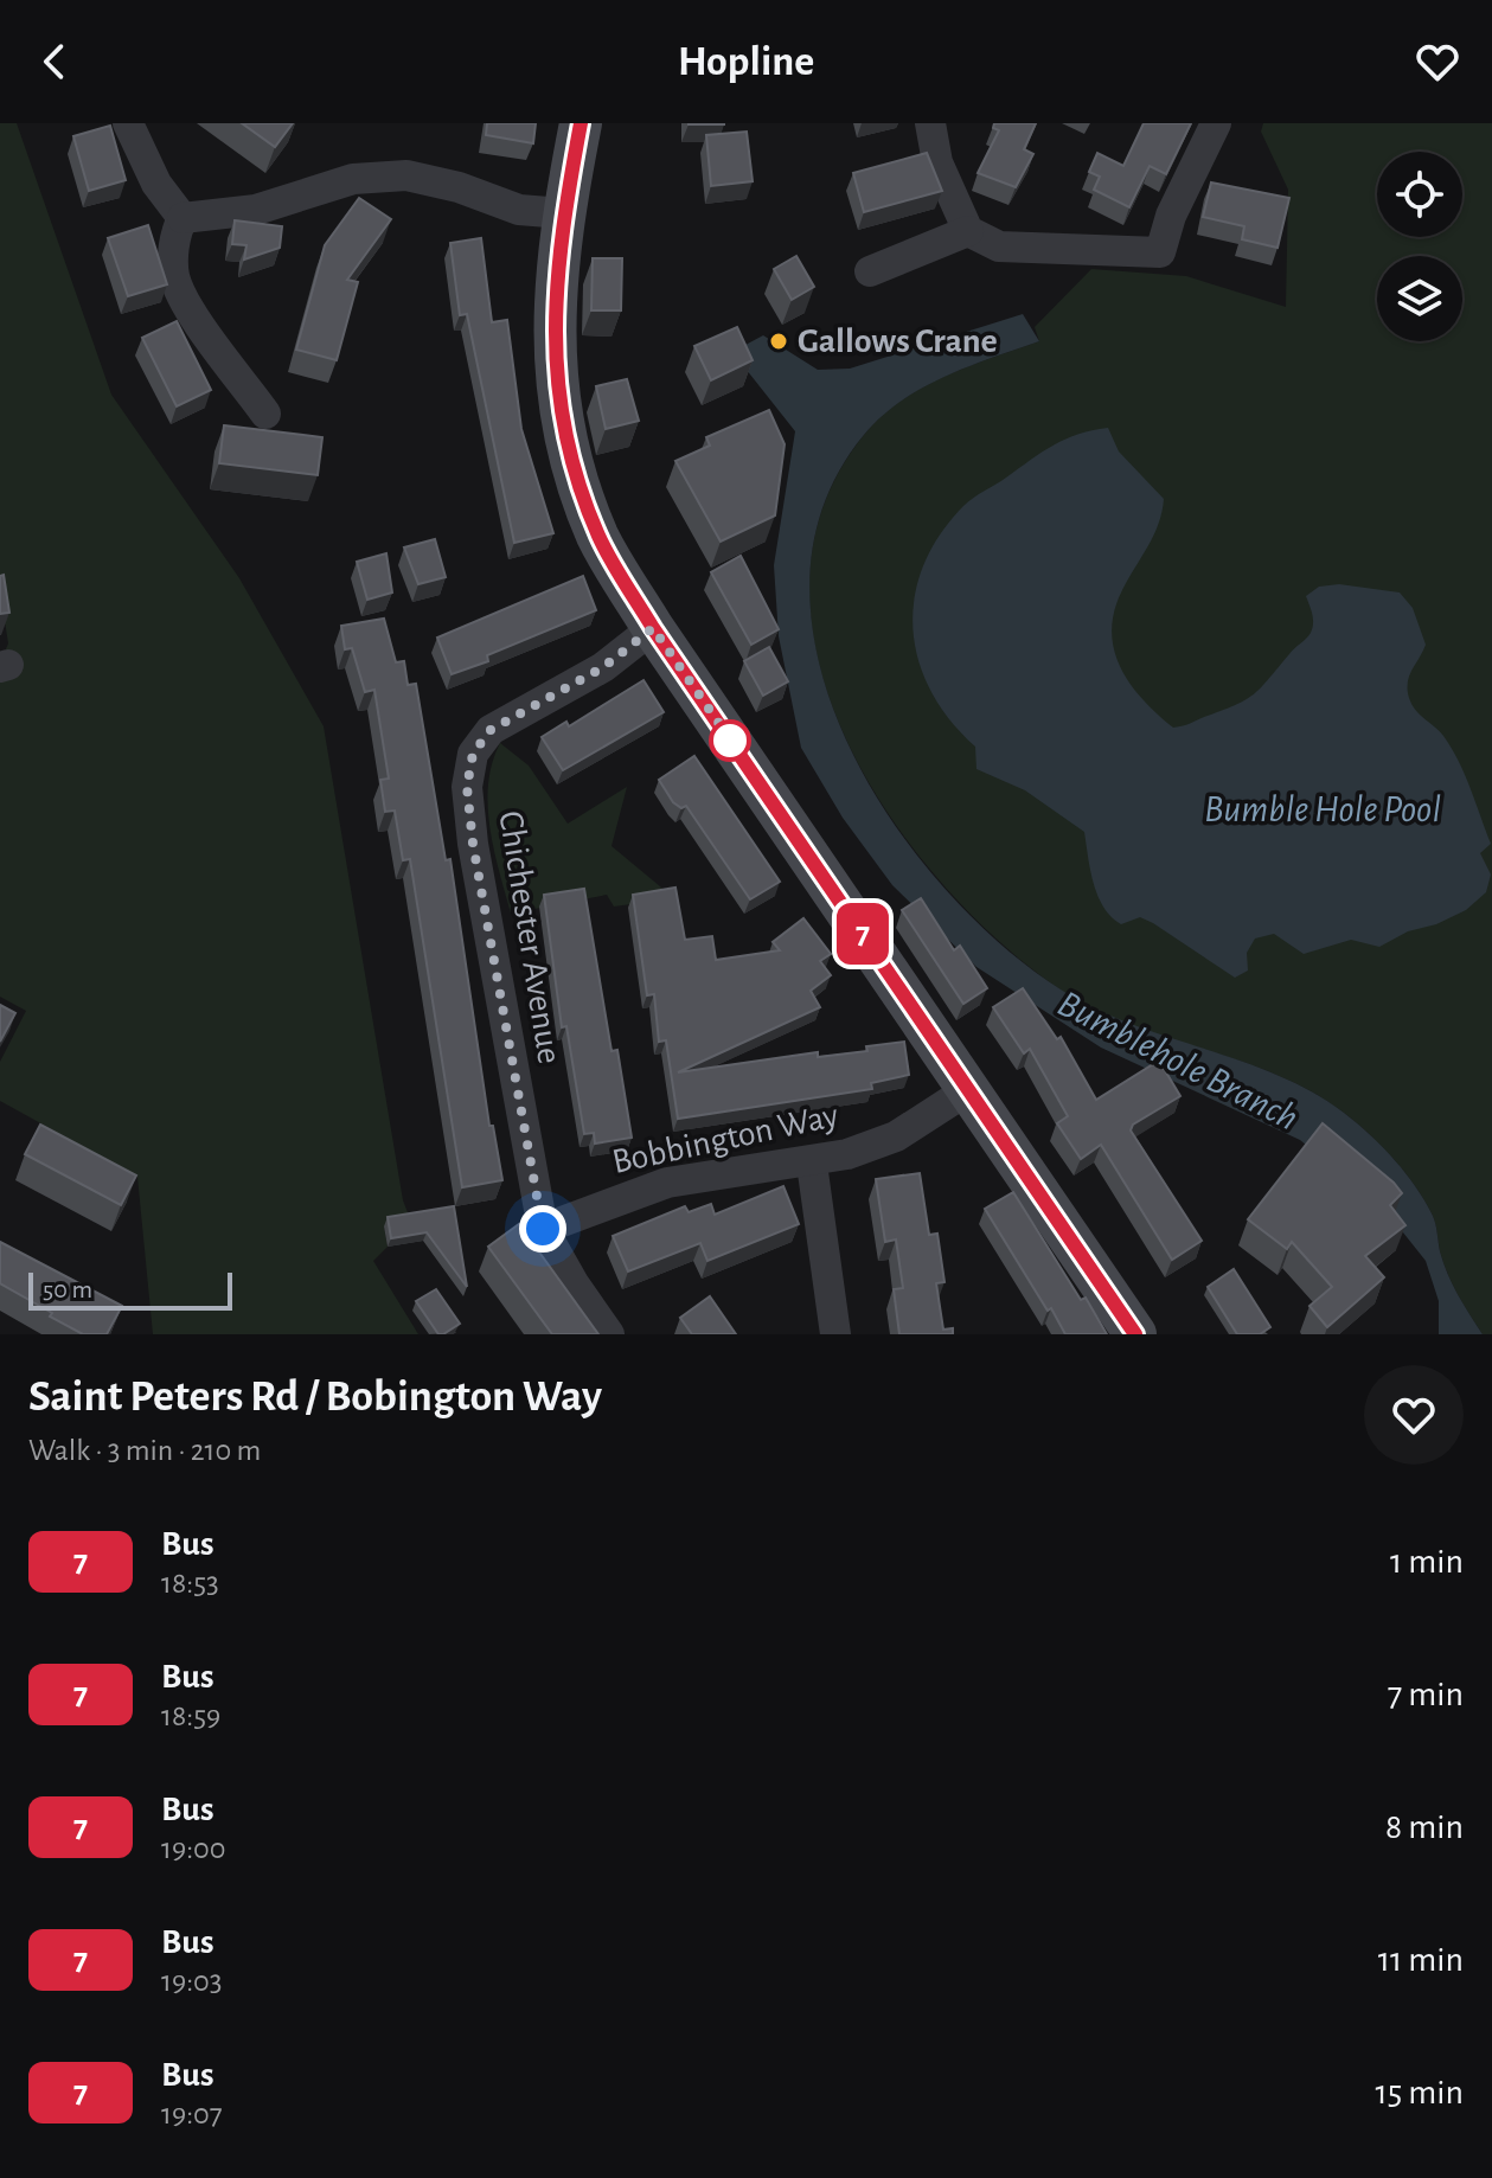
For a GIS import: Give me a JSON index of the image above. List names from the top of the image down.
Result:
{
  "streets": {
    "street": ["Chichester Avenue", "Bobbington Way"]
  },
  "crossings": [
    ["Chichester Avenue", "Bobbington Way"]
  ],
  "water": ["Bumble Hole Pool", "Bumblehole Branch"],
  "places": ["Gallows Crane"],
  "lines": ["bus line 7"],
  "scale_bar": "50 m",
  "page": {
    "header": "Hopline",
    "on_map": "7",
    "scale": "50 m",
    "heading": ["Saint Peters Rd / Bobington Way", "Walk · 3 min · 210 m"],
    "list": [
      {
        "mark": "7",
        "name": "Bus",
        "note": "18:53",
        "value": "1 min"
      },
      {
        "mark": "7",
        "name": "Bus",
        "note": "18:59",
        "value": "7 min"
      },
      {
        "mark": "7",
        "name": "Bus",
        "note": "19:00",
        "value": "8 min"
      },
      {
        "mark": "7",
        "name": "Bus",
        "note": "19:03",
        "value": "11 min"
      },
      {
        "mark": "7",
        "name": "Bus",
        "note": "19:07",
        "value": "15 min"
      }
    ]
  }
}
